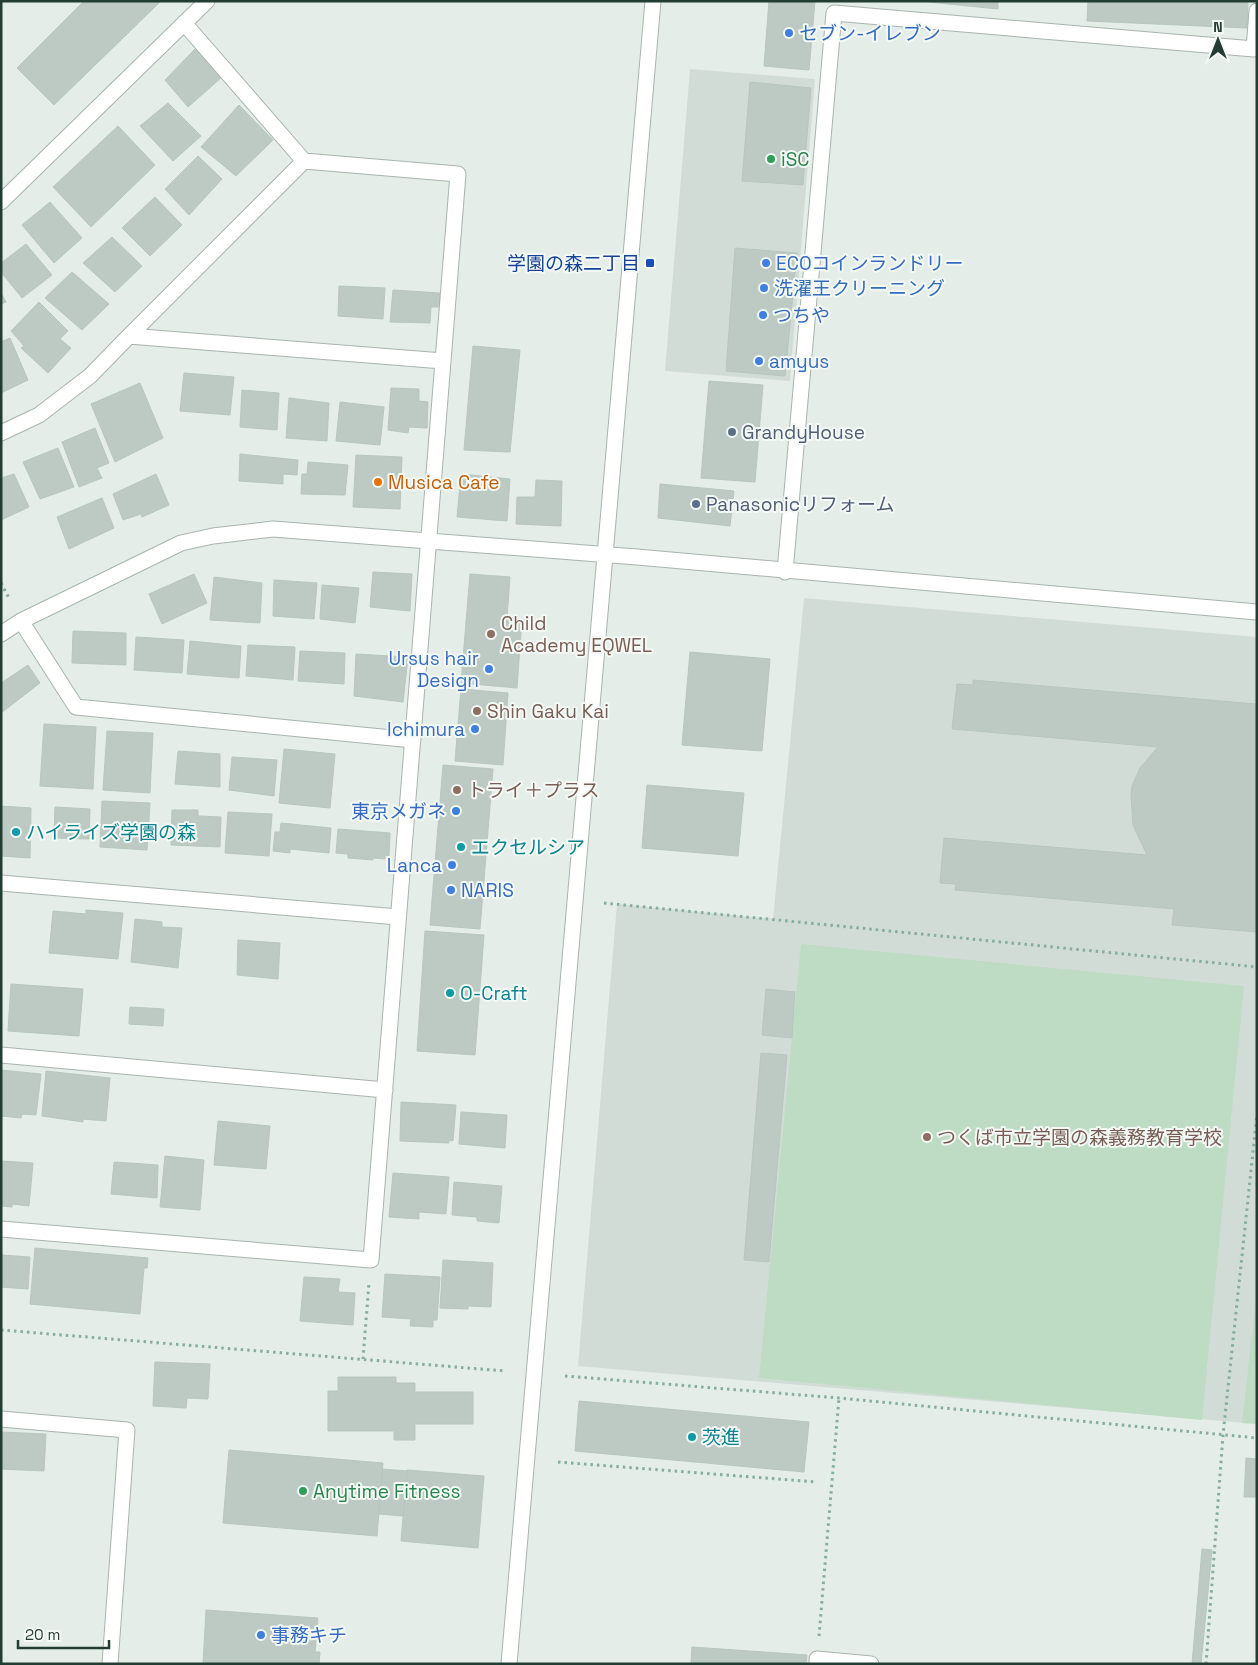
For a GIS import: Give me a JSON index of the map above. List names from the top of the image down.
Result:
{
  "places": {
    "other": [
      "セブン-イレブン",
      "iSC",
      "ECOコインランドリー",
      "洗濯王クリーニング",
      "つちや",
      "amyus",
      "GrandyHouse",
      "Musica Cafe",
      "Panasonicリフォーム",
      "Child Academy EQWEL",
      "Ursus hair Design",
      "Shin Gaku Kai",
      "Ichimura",
      "トライ＋プラス",
      "東京メガネ",
      "ハイライズ学園の森",
      "エクセルシア",
      "Lanca",
      "NARIS",
      "O-Craft",
      "つくば市立学園の森義務教育学校",
      "茨進",
      "Anytime Fitness",
      "事務キチ"
    ],
    "transit": ["学園の森二丁目"]
  },
  "scale_bar": "20 m",
  "north": "top"
}
